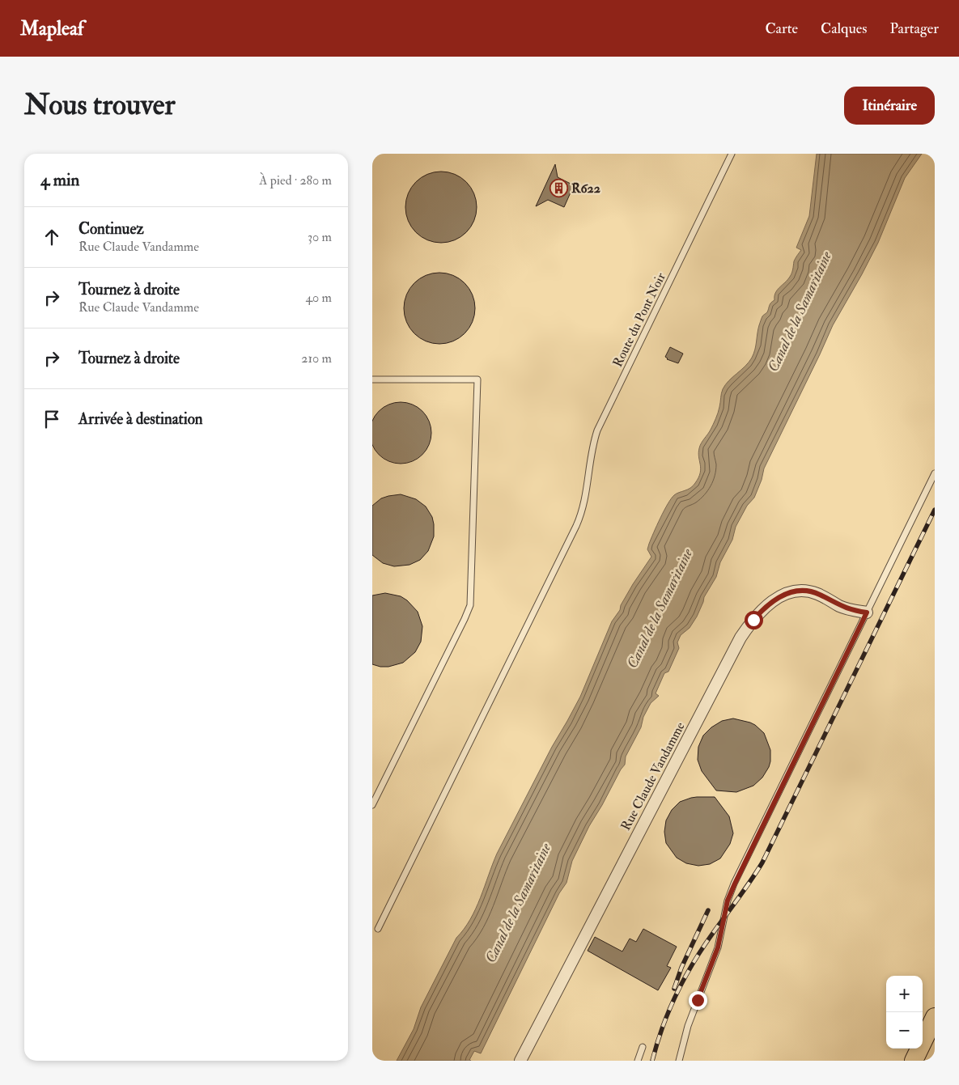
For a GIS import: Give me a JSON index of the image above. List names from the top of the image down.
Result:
{
  "streets": {
    "street": ["Rue Claude Vandamme"],
    "lane": ["Route du Pont Noir"]
  },
  "water": ["Canal de la Samaritaine"],
  "places": {
    "building": ["R622"]
  },
  "page": {
    "header": "Mapleaf",
    "nav": ["Carte", "Calques", "Partager"],
    "buttons": "Itinéraire",
    "title": "Nous trouver",
    "heading": ["4 min", "À pied · 280 m"],
    "list": [
      ["Continuez", "Rue Claude Vandamme", "30 m"],
      ["Tournez à droite", "Rue Claude Vandamme", "40 m"],
      ["Tournez à droite", "210 m"],
      "Arrivée à destination"
    ],
    "map_buttons": ["+", "−"]
  }
}
